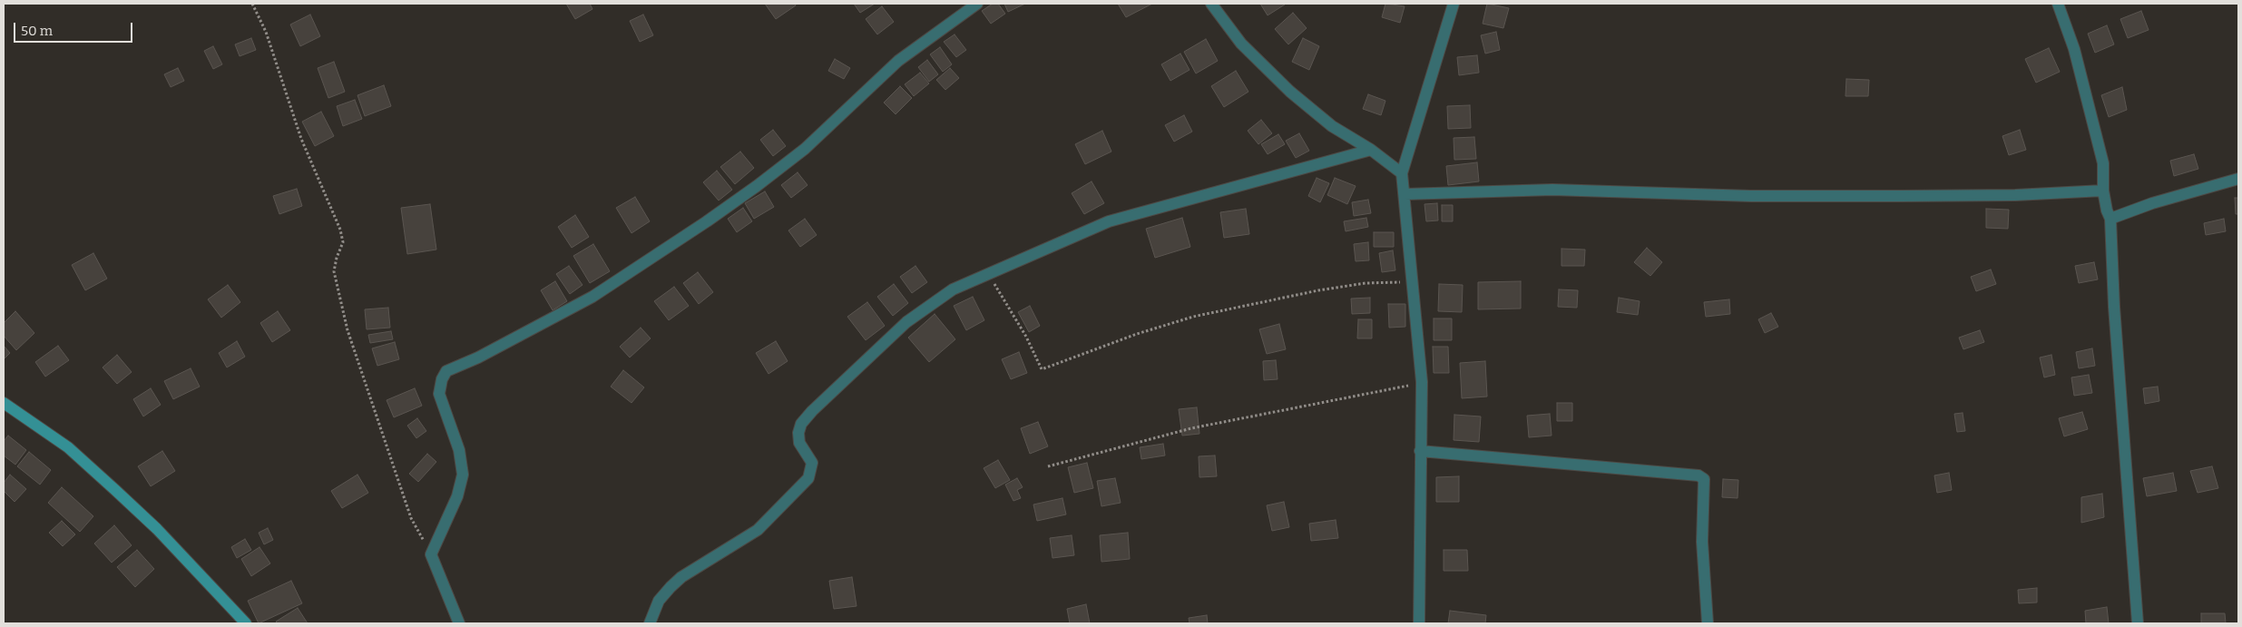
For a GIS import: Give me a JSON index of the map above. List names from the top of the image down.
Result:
{
  "scale_bar": "50 m"
}
